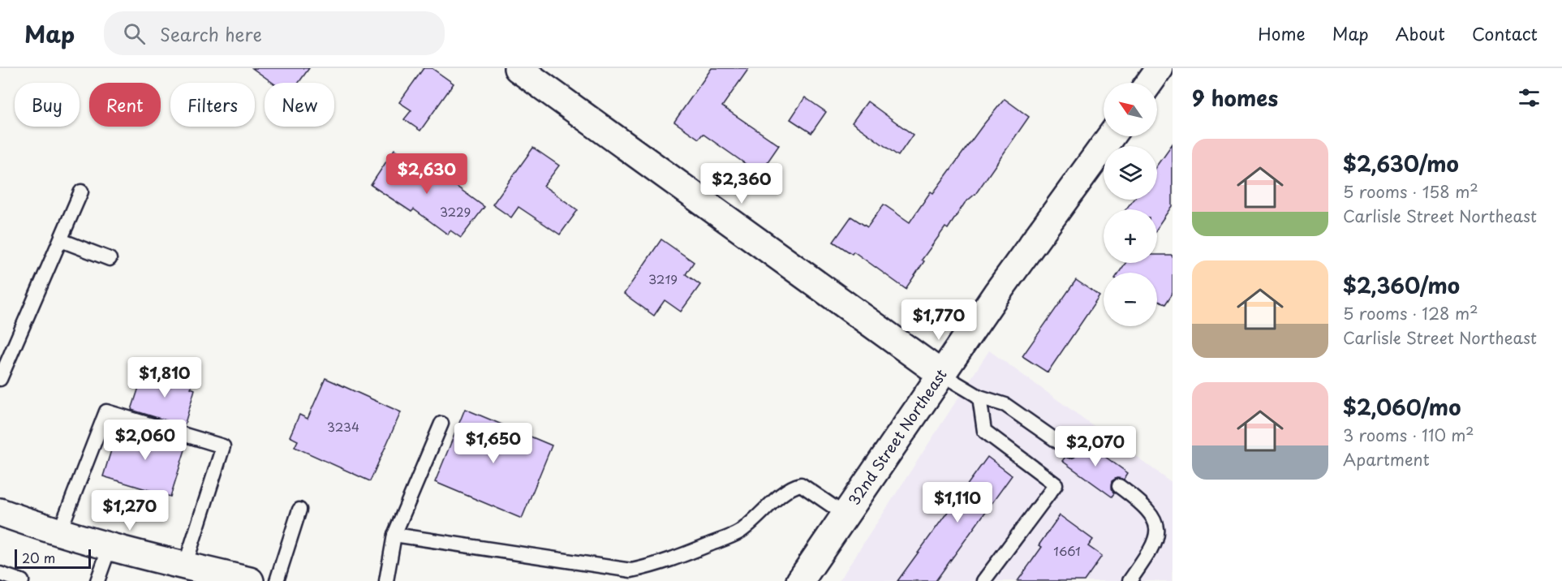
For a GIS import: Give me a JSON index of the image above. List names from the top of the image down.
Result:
{
  "streets": {
    "main road": ["32nd Street Northeast"]
  },
  "house_numbers": [
    "3229",
    "3219",
    "3234",
    "1661"
  ],
  "scale_bar": "20 m",
  "north": "top left",
  "page": {
    "header": "Map",
    "search": "Search here",
    "nav": [
      "Home",
      "Map",
      "About",
      "Contact"
    ],
    "heading": "9 homes",
    "map_buttons": ["+", "−"],
    "chip": [
      "Buy",
      "Rent",
      "Filters",
      "New"
    ],
    "list": [
      {
        "name": "$2,630/mo",
        "note": "5 rooms · 158 m² · Carlisle Street Northeast"
      },
      {
        "name": "$2,360/mo",
        "note": "5 rooms · 128 m² · Carlisle Street Northeast"
      },
      {
        "name": "$2,060/mo",
        "note": "3 rooms · 110 m² · Apartment"
      }
    ],
    "price": [
      "$2,630",
      "$2,360",
      "$1,770",
      "$1,810",
      "$2,060",
      "$1,650",
      "$2,070",
      "$1,110",
      "$1,270"
    ],
    "scale": "20 m"
  }
}
